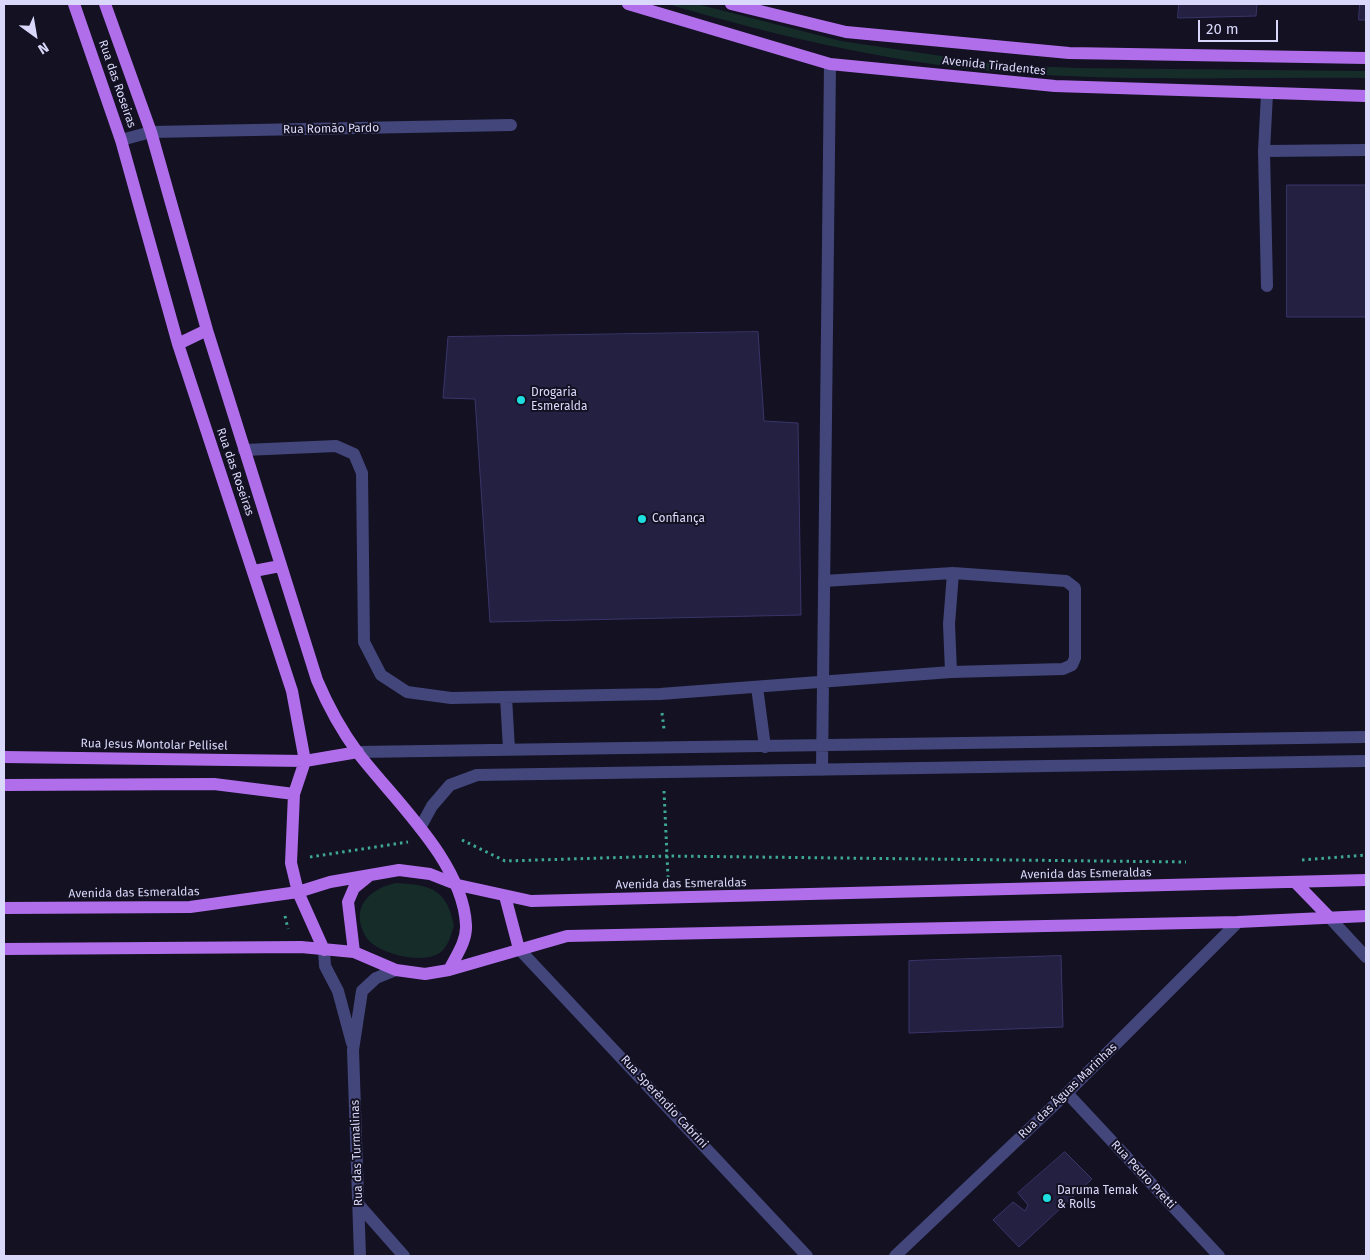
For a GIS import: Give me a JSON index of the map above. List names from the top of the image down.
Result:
{
  "streets": {
    "main road": [
      "Avenida Tiradentes",
      "Rua das Roseiras",
      "Rua Jesus Montolar Pellisel",
      "Avenida das Esmeraldas"
    ],
    "street": [
      "Rua Romão Pardo",
      "Rua das Águas Marinhas",
      "Rua Sperêndio Cabrini",
      "Rua das Turmalinas",
      "Rua Pedro Pretti"
    ]
  },
  "crossings": [
    ["Rua das Roseiras", "Rua Romão Pardo"],
    ["Rua das Roseiras", "Rua Jesus Montolar Pellisel"],
    ["Rua das Roseiras", "Avenida das Esmeraldas"],
    ["Rua das Roseiras", "Rua das Turmalinas"],
    ["Avenida das Esmeraldas", "Rua das Turmalinas"],
    ["Rua das Águas Marinhas", "Rua Pedro Pretti"]
  ],
  "places": ["Drogaria Esmeralda", "Confiança", "Daruma Temak & Rolls"],
  "scale_bar": "20 m",
  "north": "bottom right"
}
